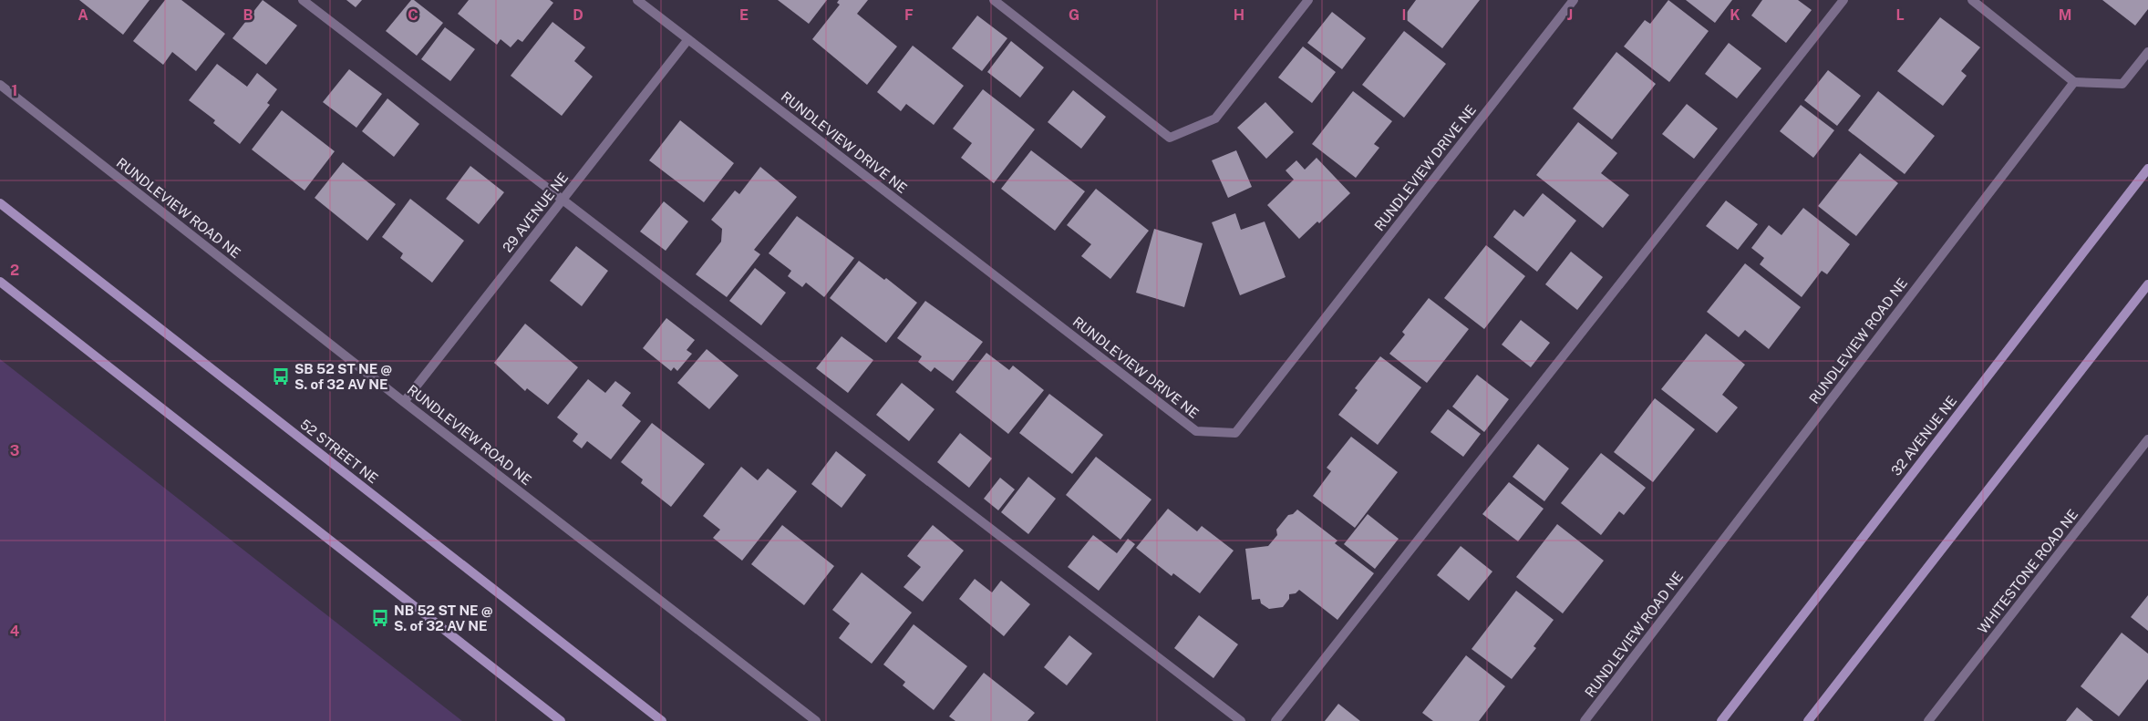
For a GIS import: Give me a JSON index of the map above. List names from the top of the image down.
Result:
{
  "streets": {
    "main road": ["32 AVENUE NE", "52 STREET NE"],
    "street": [
      "RUNDLEVIEW DRIVE NE",
      "RUNDLEVIEW ROAD NE",
      "29 AVENUE NE",
      "WHITESTONE ROAD NE"
    ]
  },
  "crossings": [
    ["RUNDLEVIEW DRIVE NE", "29 AVENUE NE"],
    ["RUNDLEVIEW ROAD NE", "29 AVENUE NE"]
  ],
  "places": {
    "bus stop": ["SB 52 ST NE @ S. of 32 AV NE", "NB 52 ST NE @ S. of 32 AV NE"]
  },
  "grid": {
    "columns": [
      "A",
      "B",
      "C",
      "D",
      "E",
      "F",
      "G",
      "H",
      "I",
      "J",
      "K",
      "L",
      "M"
    ],
    "rows": [
      "1",
      "2",
      "3",
      "4"
    ]
  }
}
